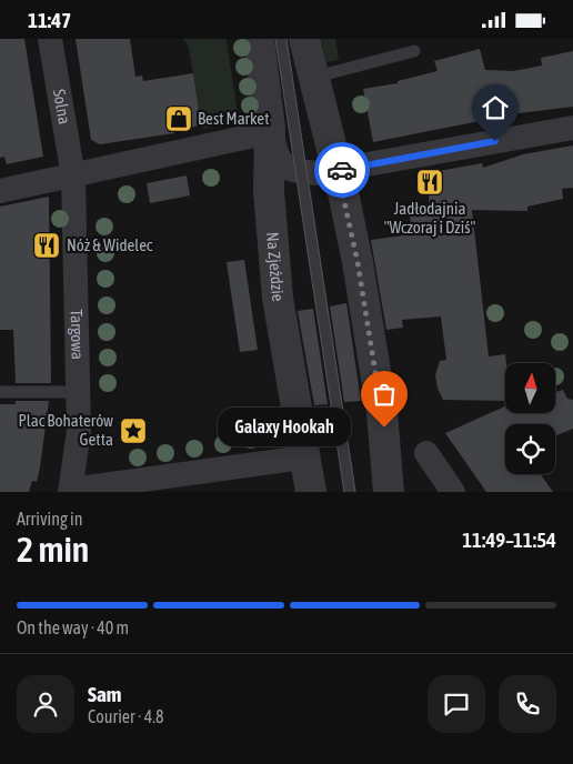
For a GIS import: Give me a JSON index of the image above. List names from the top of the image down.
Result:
{
  "streets": {
    "street": ["Solna", "Na Zjeździe", "Targowa"]
  },
  "crossings": [
    ["Solna", "Targowa"]
  ],
  "places": {
    "shop": ["Best Market"],
    "restaurant": ["Jadłodajnia \"Wczoraj i Dziś\"", "Nóż & Widelec"],
    "other": ["Galaxy Hookah"],
    "place": ["Plac Bohaterów Getta"]
  },
  "north": "top",
  "page": {
    "status": "11:47",
    "bubble": "Galaxy Hookah",
    "heading": ["2 min", "Arriving in", "11:49–11:54"],
    "panel": ["Sam", "Courier · 4.8"],
    "bar": "On the way · 40 m"
  }
}
